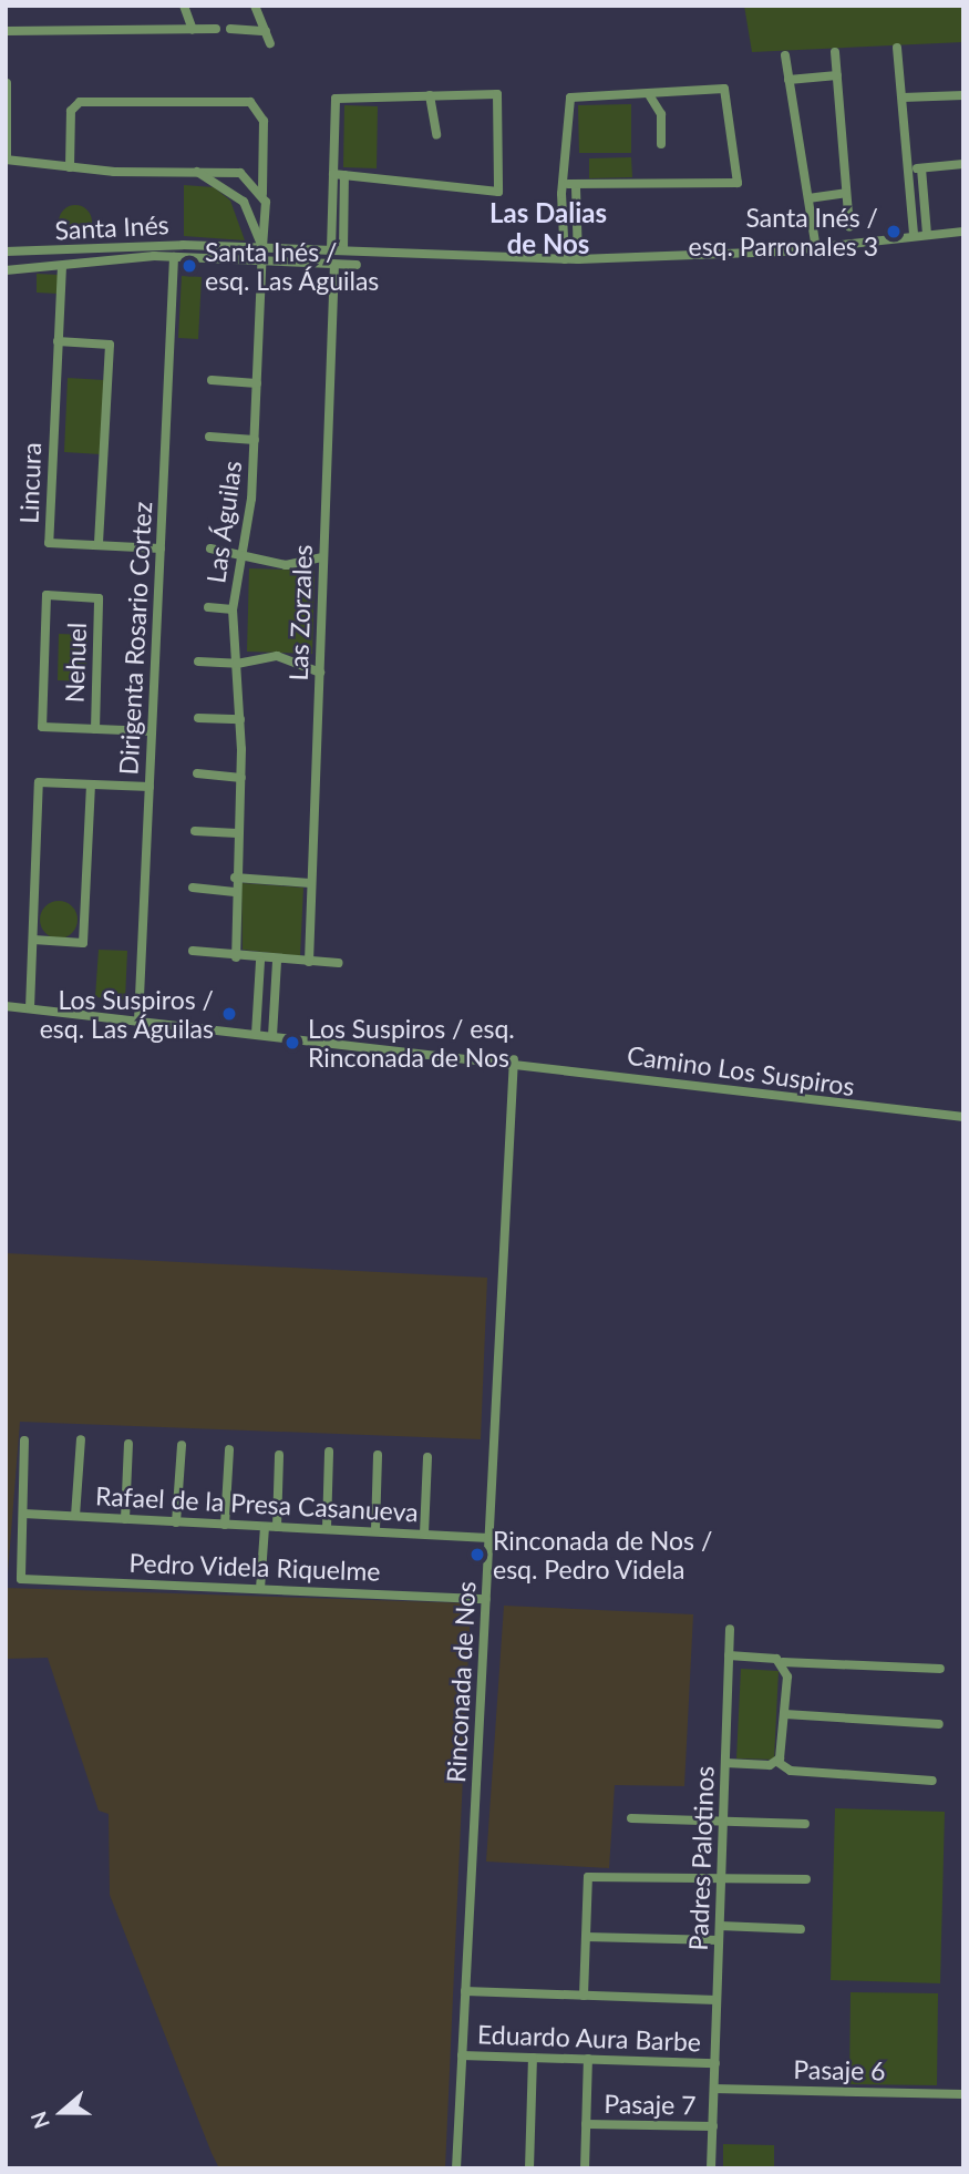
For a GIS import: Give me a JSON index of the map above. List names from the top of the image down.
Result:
{
  "streets": {
    "street": [
      "Santa Inés",
      "Lincura",
      "Las Águilas",
      "Las Zorzales",
      "Dirigenta Rosario Cortez",
      "Nehuel",
      "Camino Los Suspiros",
      "Rafael de la Presa Casanueva",
      "Pedro Videla Riquelme",
      "Rinconada de Nos",
      "Padres Palotinos",
      "Eduardo Aura Barbe",
      "Pasaje 6",
      "Pasaje 7"
    ]
  },
  "crossings": [
    ["Santa Inés", "Lincura"],
    ["Santa Inés", "Las Águilas"],
    ["Santa Inés", "Las Zorzales"],
    ["Santa Inés", "Dirigenta Rosario Cortez"],
    ["Dirigenta Rosario Cortez", "Camino Los Suspiros"],
    ["Camino Los Suspiros", "Rinconada de Nos"],
    ["Rafael de la Presa Casanueva", "Pedro Videla Riquelme"],
    ["Rafael de la Presa Casanueva", "Rinconada de Nos"],
    ["Pedro Videla Riquelme", "Rinconada de Nos"],
    ["Rinconada de Nos", "Eduardo Aura Barbe"],
    ["Padres Palotinos", "Eduardo Aura Barbe"],
    ["Padres Palotinos", "Pasaje 6"],
    ["Padres Palotinos", "Pasaje 7"]
  ],
  "districts": ["Las Dalias de Nos"],
  "places": [
    "Santa Inés / esq. Parronales 3",
    "Santa Inés / esq. Las Águilas",
    "Los Suspiros / esq. Las Águilas",
    "Los Suspiros / esq. Rinconada de Nos",
    "Rinconada de Nos / esq. Pedro Videla"
  ],
  "north": "left"
}
